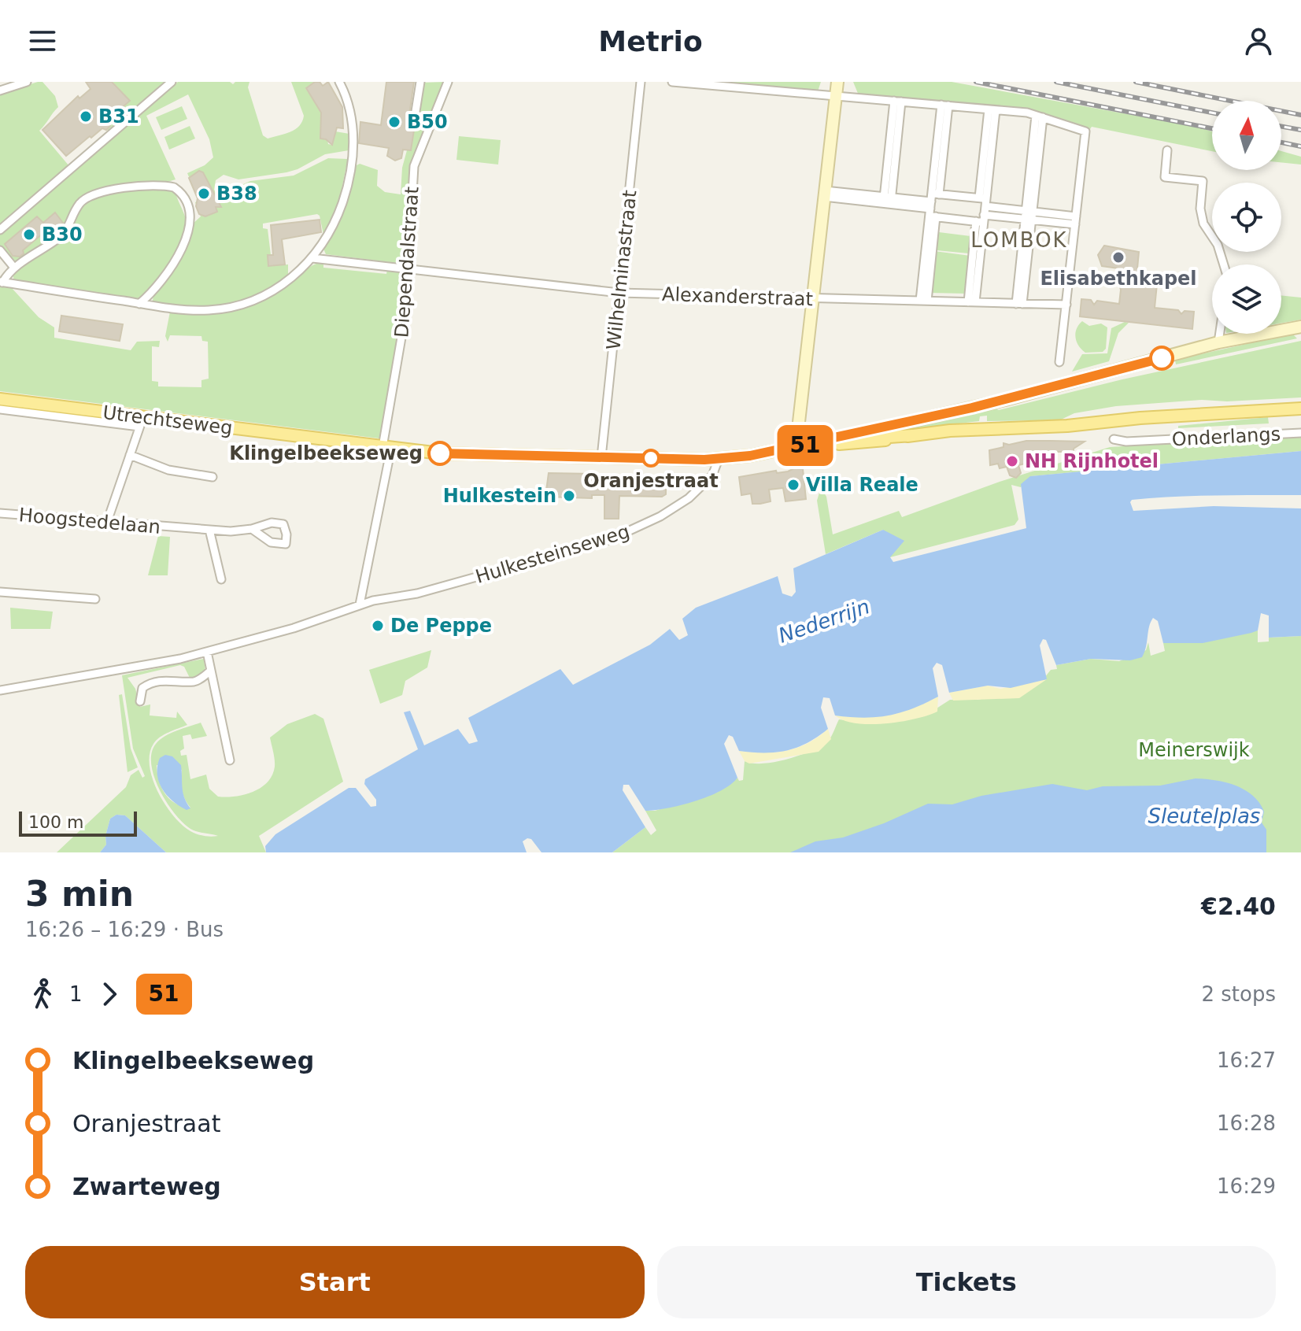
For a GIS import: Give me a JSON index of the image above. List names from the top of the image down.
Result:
{
  "streets": {
    "main road": ["Utrechtseweg", "Onderlangs"],
    "street": [
      "Diependalstraat",
      "Wilhelminastraat",
      "Alexanderstraat",
      "Hoogstedelaan",
      "Hulkesteinseweg"
    ]
  },
  "crossings": [
    ["Diependalstraat", "Alexanderstraat"],
    ["Diependalstraat", "Utrechtseweg"],
    ["Wilhelminastraat", "Alexanderstraat"],
    ["Wilhelminastraat", "Utrechtseweg"],
    ["Utrechtseweg", "Onderlangs"],
    ["Utrechtseweg", "Hulkesteinseweg"]
  ],
  "districts": ["LOMBOK"],
  "water": ["Nederrijn", "Sleutelplas"],
  "parks": ["Meinerswijk"],
  "places": [
    "B31",
    "B50",
    "B38",
    "B30",
    "Elisabethkapel",
    "Klingelbeekseweg",
    "Oranjestraat",
    "NH Rijnhotel",
    "Villa Reale",
    "Hulkestein",
    "De Peppe"
  ],
  "lines": ["bus line 51"],
  "scale_bar": "100 m",
  "north": "top",
  "page": {
    "header": "Metrio",
    "on_map": "51",
    "scale": "100 m",
    "heading": ["3 min", "16:26 – 16:29 · Bus", "€2.40"],
    "legs": ["1", "51", "2 stops"],
    "list": [
      {
        "name": "Klingelbeekseweg",
        "value": "16:27"
      },
      {
        "name": "Oranjestraat",
        "value": "16:28"
      },
      {
        "name": "Zwarteweg",
        "value": "16:29"
      }
    ],
    "buttons": ["Start", "Tickets"]
  }
}
